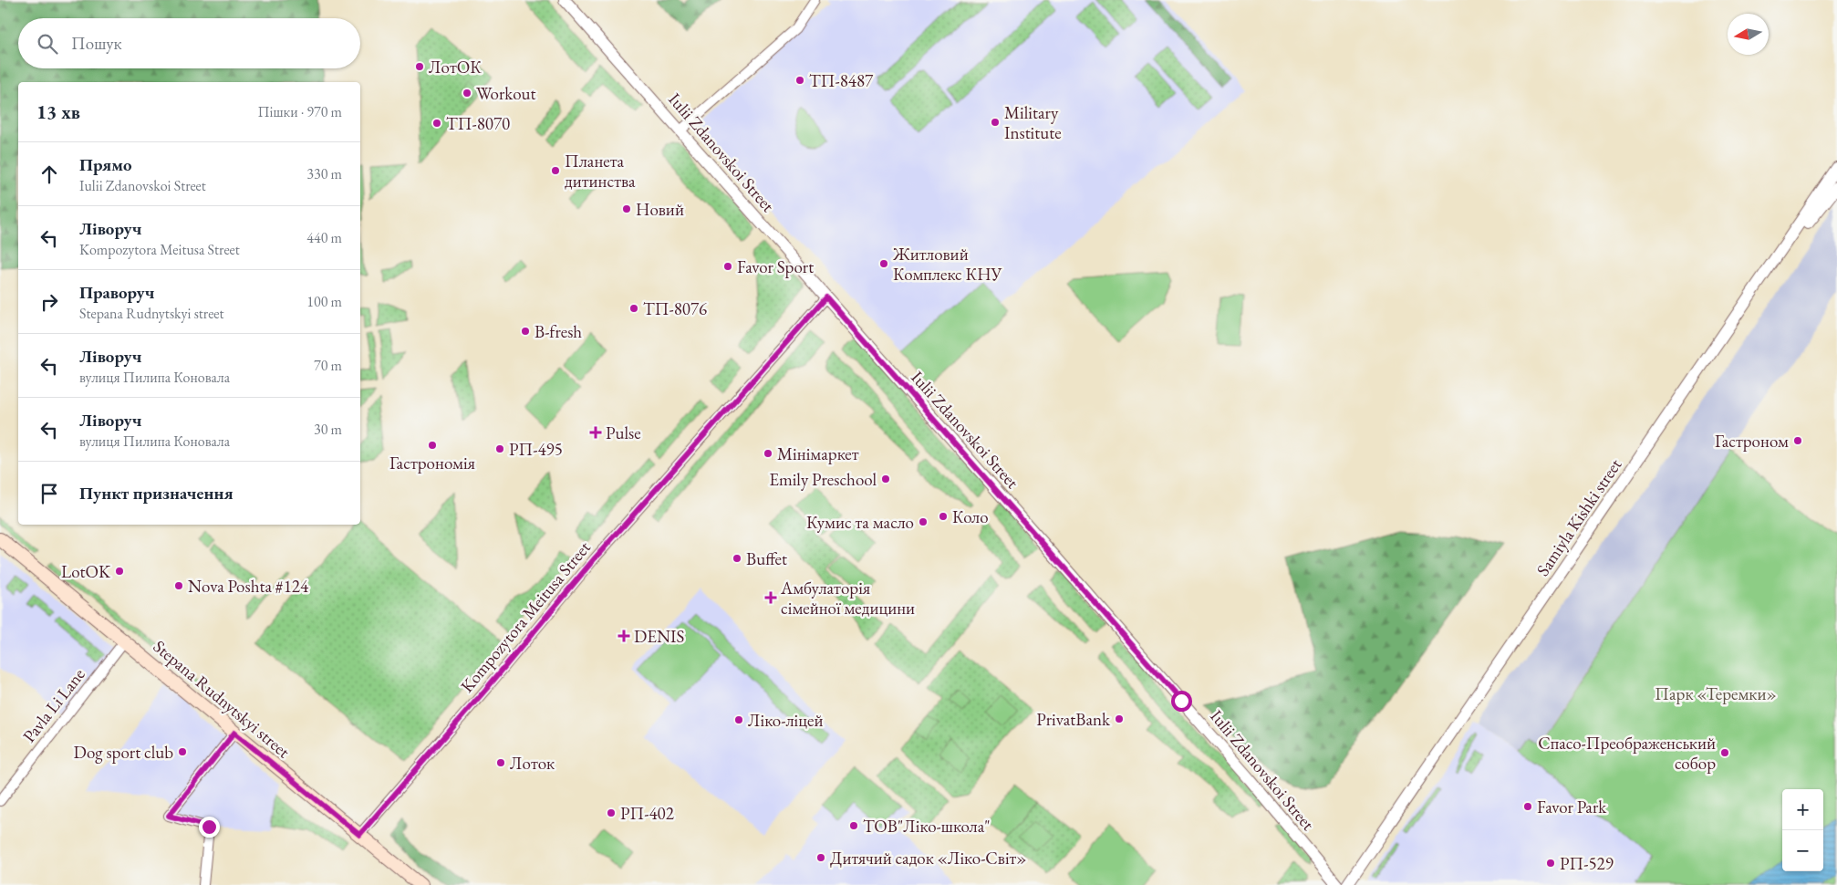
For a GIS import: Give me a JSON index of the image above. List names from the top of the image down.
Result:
{
  "streets": {
    "main road": ["Stepana Rudnytskyi street"],
    "street": [
      "Iulii Zdanovskoi Street",
      "Samiyla Kishki street",
      "Kompozytora Meitusa Street",
      "Pavla Li Lane"
    ]
  },
  "crossings": [
    ["Iulii Zdanovskoi Street", "Kompozytora Meitusa Street"],
    ["Kompozytora Meitusa Street", "Stepana Rudnytskyi street"],
    ["Stepana Rudnytskyi street", "Pavla Li Lane"]
  ],
  "parks": ["Парк «Теремки»"],
  "places": {
    "other": [
      "ЛотОК",
      "ТП-8487",
      "Workout",
      "Military Institute",
      "ТП-8070",
      "Планета дитинства",
      "Новий",
      "Житловий Комплекс КНУ",
      "Favor Sport",
      "ТП-8076",
      "B-fresh",
      "Гастроном",
      "Гастрономія",
      "РП-495",
      "Мінімаркет",
      "Emily Preschool",
      "Коло",
      "Кумис та масло",
      "Buffet",
      "LotOK",
      "Nova Poshta #124",
      "PrivatBank",
      "Ліко-ліцей",
      "Dog sport club",
      "Спасо-Преображенський собор",
      "Лоток",
      "Favor Park",
      "РП-402",
      "ТОВ\"Ліко-школа\"",
      "Дитячий садок «Ліко-Світ»",
      "РП-529"
    ],
    "health": ["Pulse", "Амбулаторія сімейної медицини", "DENIS"]
  },
  "north": "left",
  "page": {
    "search": "Пошук",
    "heading": ["13 хв", "Пішки · 970 m"],
    "list": [
      ["Прямо", "Iulii Zdanovskoi Street", "330 m"],
      ["Ліворуч", "Kompozytora Meitusa Street", "440 m"],
      ["Праворуч", "Stepana Rudnytskyi street", "100 m"],
      ["Ліворуч", "вулиця Пилипа Коновала", "70 m"],
      ["Ліворуч", "вулиця Пилипа Коновала", "30 m"],
      "Пункт призначення"
    ],
    "map_buttons": ["+", "−"]
  }
}
